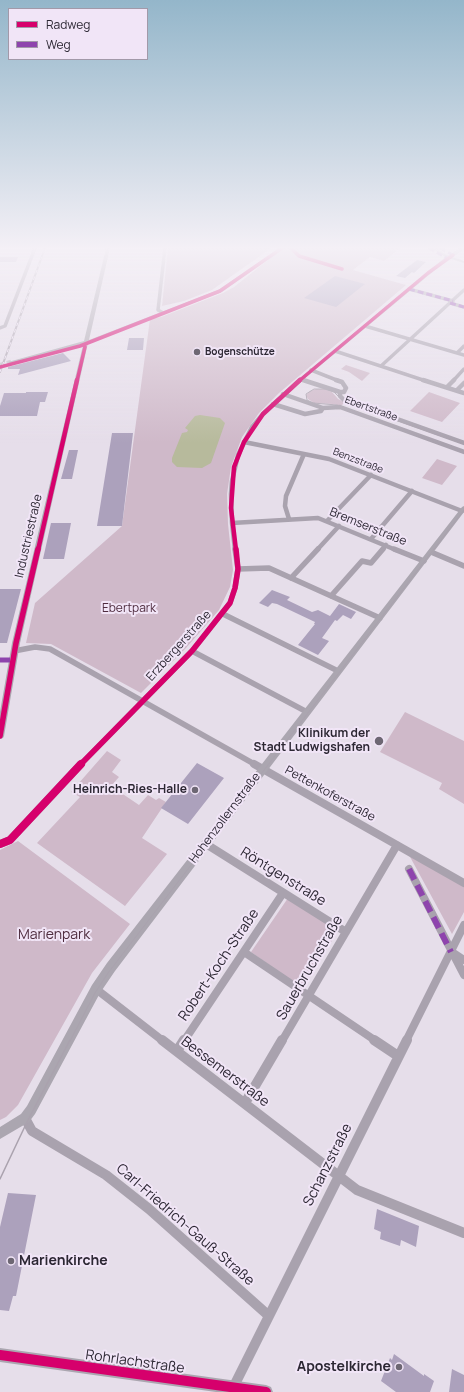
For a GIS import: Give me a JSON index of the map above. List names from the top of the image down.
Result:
{
  "streets": {
    "street": [
      "Ebertstraße",
      "Benzstraße",
      "Bremserstraße",
      "Industriestraße",
      "Erzbergerstraße",
      "Pettenkoferstraße",
      "Hohenzollernstraße",
      "Röntgenstraße",
      "Robert-Koch-Straße",
      "Sauerbruchstraße",
      "Bessemerstraße",
      "Schanzstraße",
      "Carl-Friedrich-Gauß-Straße",
      "Rohrlachstraße"
    ]
  },
  "crossings": [
    ["Ebertstraße", "Erzbergerstraße"],
    ["Benzstraße", "Erzbergerstraße"],
    ["Benzstraße", "Hohenzollernstraße"],
    ["Bremserstraße", "Erzbergerstraße"],
    ["Bremserstraße", "Hohenzollernstraße"],
    ["Industriestraße", "Pettenkoferstraße"],
    ["Erzbergerstraße", "Pettenkoferstraße"],
    ["Pettenkoferstraße", "Hohenzollernstraße"],
    ["Pettenkoferstraße", "Sauerbruchstraße"],
    ["Hohenzollernstraße", "Röntgenstraße"],
    ["Hohenzollernstraße", "Bessemerstraße"],
    ["Hohenzollernstraße", "Carl-Friedrich-Gauß-Straße"],
    ["Röntgenstraße", "Robert-Koch-Straße"],
    ["Röntgenstraße", "Sauerbruchstraße"],
    ["Robert-Koch-Straße", "Bessemerstraße"],
    ["Sauerbruchstraße", "Bessemerstraße"],
    ["Bessemerstraße", "Schanzstraße"],
    ["Schanzstraße", "Carl-Friedrich-Gauß-Straße"],
    ["Schanzstraße", "Rohrlachstraße"]
  ],
  "parks": ["Ebertpark", "Marienpark"],
  "places": [
    "Bogenschütze",
    "Klinikum der Stadt Ludwigshafen",
    "Heinrich-Ries-Halle",
    "Marienkirche",
    "Apostelkirche"
  ],
  "legend": ["Radweg", "Weg"]
}
